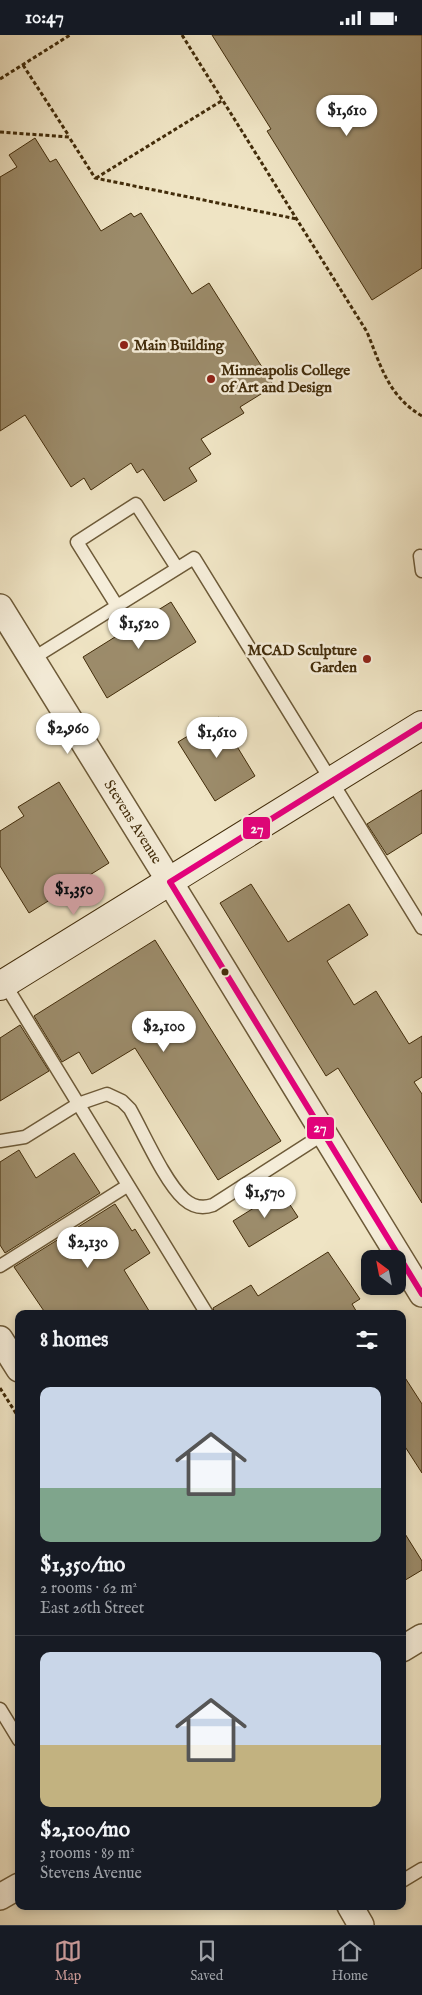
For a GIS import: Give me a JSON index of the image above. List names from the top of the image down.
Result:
{
  "streets": {
    "street": ["Stevens Avenue"]
  },
  "places": ["Main Building", "Minneapolis College of Art and Design", "MCAD Sculpture Garden"],
  "lines": ["transit line 27"],
  "north": "top left",
  "page": {
    "status": "10:47",
    "price": [
      "$1,610",
      "$1,520",
      "$2,960",
      "$1,610",
      "$1,350",
      "$2,100",
      "$1,570",
      "$2,130"
    ],
    "heading": "8 homes",
    "list": [
      {
        "name": "$1,350/mo",
        "note": "2 rooms · 62 m² · East 26th Street"
      },
      {
        "name": "$2,100/mo",
        "note": "3 rooms · 89 m² · Stevens Avenue"
      }
    ],
    "tabs": ["Map", "Saved", "Home"]
  }
}
